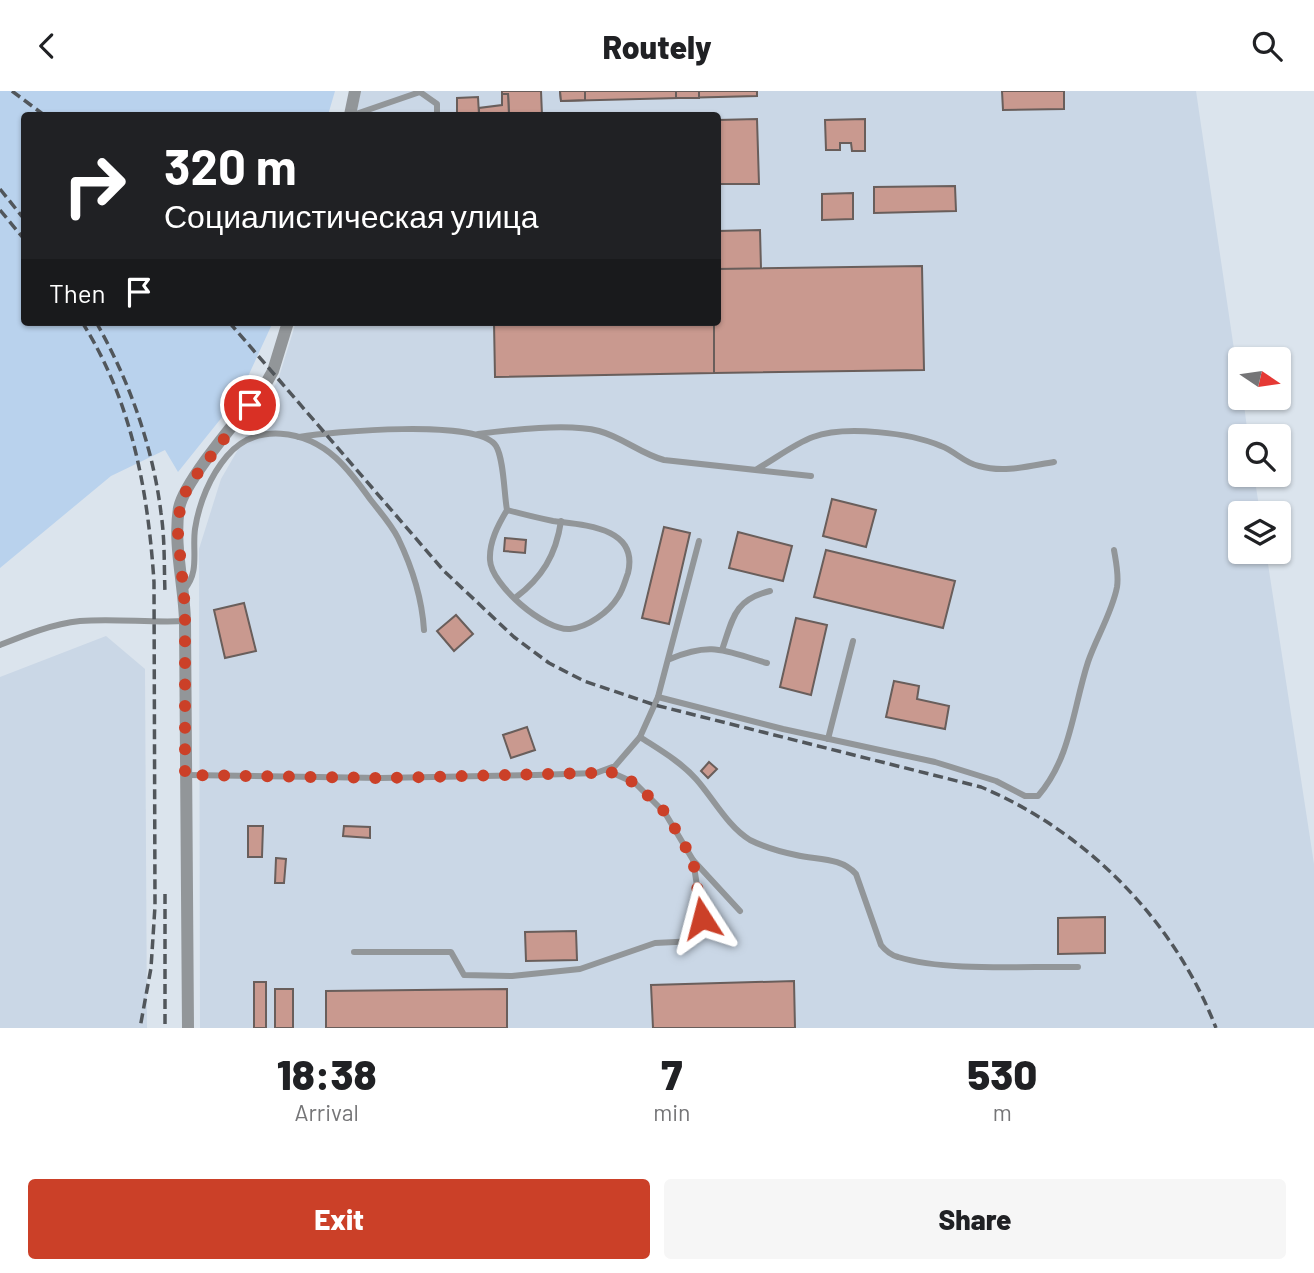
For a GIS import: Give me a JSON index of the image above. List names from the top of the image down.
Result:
{
  "north": "right",
  "page": {
    "header": "Routely",
    "turn": ["320 m", "Социалистическая улица"],
    "then": "Then",
    "eta": [
      "18:38",
      "Arrival",
      "7",
      "min",
      "530",
      "m"
    ],
    "buttons": ["Exit", "Share"]
  }
}
